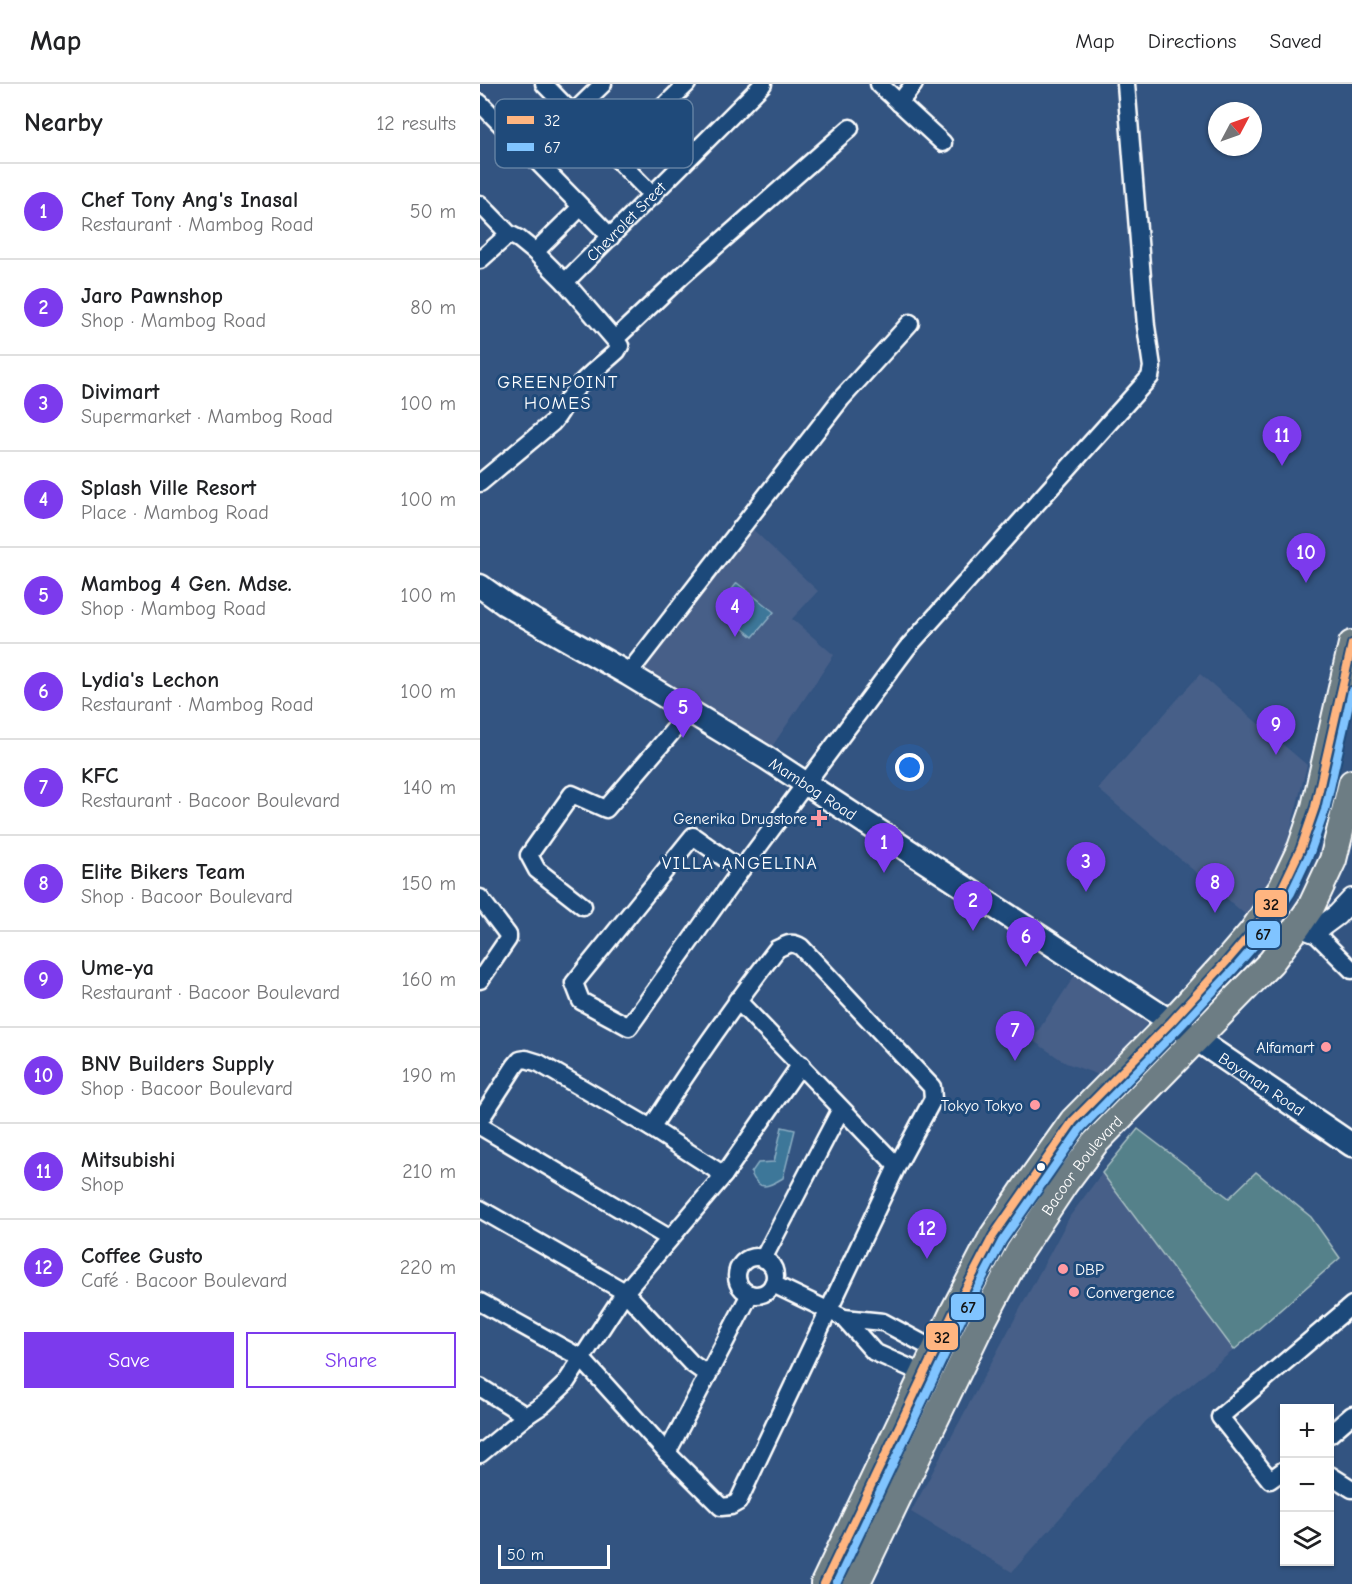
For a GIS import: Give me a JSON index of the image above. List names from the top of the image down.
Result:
{
  "streets": {
    "main road": ["Mambog Road", "Bayanan Road", "Bacoor Boulevard"],
    "street": ["Chevrolet Sreet"]
  },
  "crossings": [
    ["Mambog Road", "Bayanan Road"],
    ["Mambog Road", "Bacoor Boulevard"],
    ["Bayanan Road", "Bacoor Boulevard"]
  ],
  "districts": ["GREENPOINT HOMES", "VILLA ANGELINA"],
  "places": {
    "health": ["Generika Drugstore"],
    "other": [
      "Alfamart",
      "Tokyo Tokyo",
      "DBP",
      "Convergence"
    ]
  },
  "lines": ["transit line 32", "transit line 67"],
  "legend": ["32", "67"],
  "scale_bar": "50 m",
  "north": "top right",
  "page": {
    "header": "Map",
    "nav": ["Map", "Directions", "Saved"],
    "heading": ["Nearby", "12 results"],
    "list": [
      {
        "mark": "1",
        "name": "Chef Tony Ang's Inasal",
        "note": "Restaurant · Mambog Road",
        "value": "50 m"
      },
      {
        "mark": "2",
        "name": "Jaro Pawnshop",
        "note": "Shop · Mambog Road",
        "value": "80 m"
      },
      {
        "mark": "3",
        "name": "Divimart",
        "note": "Supermarket · Mambog Road",
        "value": "100 m"
      },
      {
        "mark": "4",
        "name": "Splash Ville Resort",
        "note": "Place · Mambog Road",
        "value": "100 m"
      },
      {
        "mark": "5",
        "name": "Mambog 4 Gen. Mdse.",
        "note": "Shop · Mambog Road",
        "value": "100 m"
      },
      {
        "mark": "6",
        "name": "Lydia's Lechon",
        "note": "Restaurant · Mambog Road",
        "value": "100 m"
      },
      {
        "mark": "7",
        "name": "KFC",
        "note": "Restaurant · Bacoor Boulevard",
        "value": "140 m"
      },
      {
        "mark": "8",
        "name": "Elite Bikers Team",
        "note": "Shop · Bacoor Boulevard",
        "value": "150 m"
      },
      {
        "mark": "9",
        "name": "Ume-ya",
        "note": "Restaurant · Bacoor Boulevard",
        "value": "160 m"
      },
      {
        "mark": "10",
        "name": "BNV Builders Supply",
        "note": "Shop · Bacoor Boulevard",
        "value": "190 m"
      },
      {
        "mark": "11",
        "name": "Mitsubishi",
        "note": "Shop",
        "value": "210 m"
      },
      {
        "mark": "12",
        "name": "Coffee Gusto",
        "note": "Café · Bacoor Boulevard",
        "value": "220 m"
      }
    ],
    "pins": [
      "11",
      "10",
      "4",
      "5",
      "9",
      "1",
      "3",
      "8",
      "2",
      "6",
      "7",
      "12"
    ],
    "buttons": ["Save", "Share"],
    "map_buttons": ["+", "−"],
    "scale": "50 m"
  }
}
